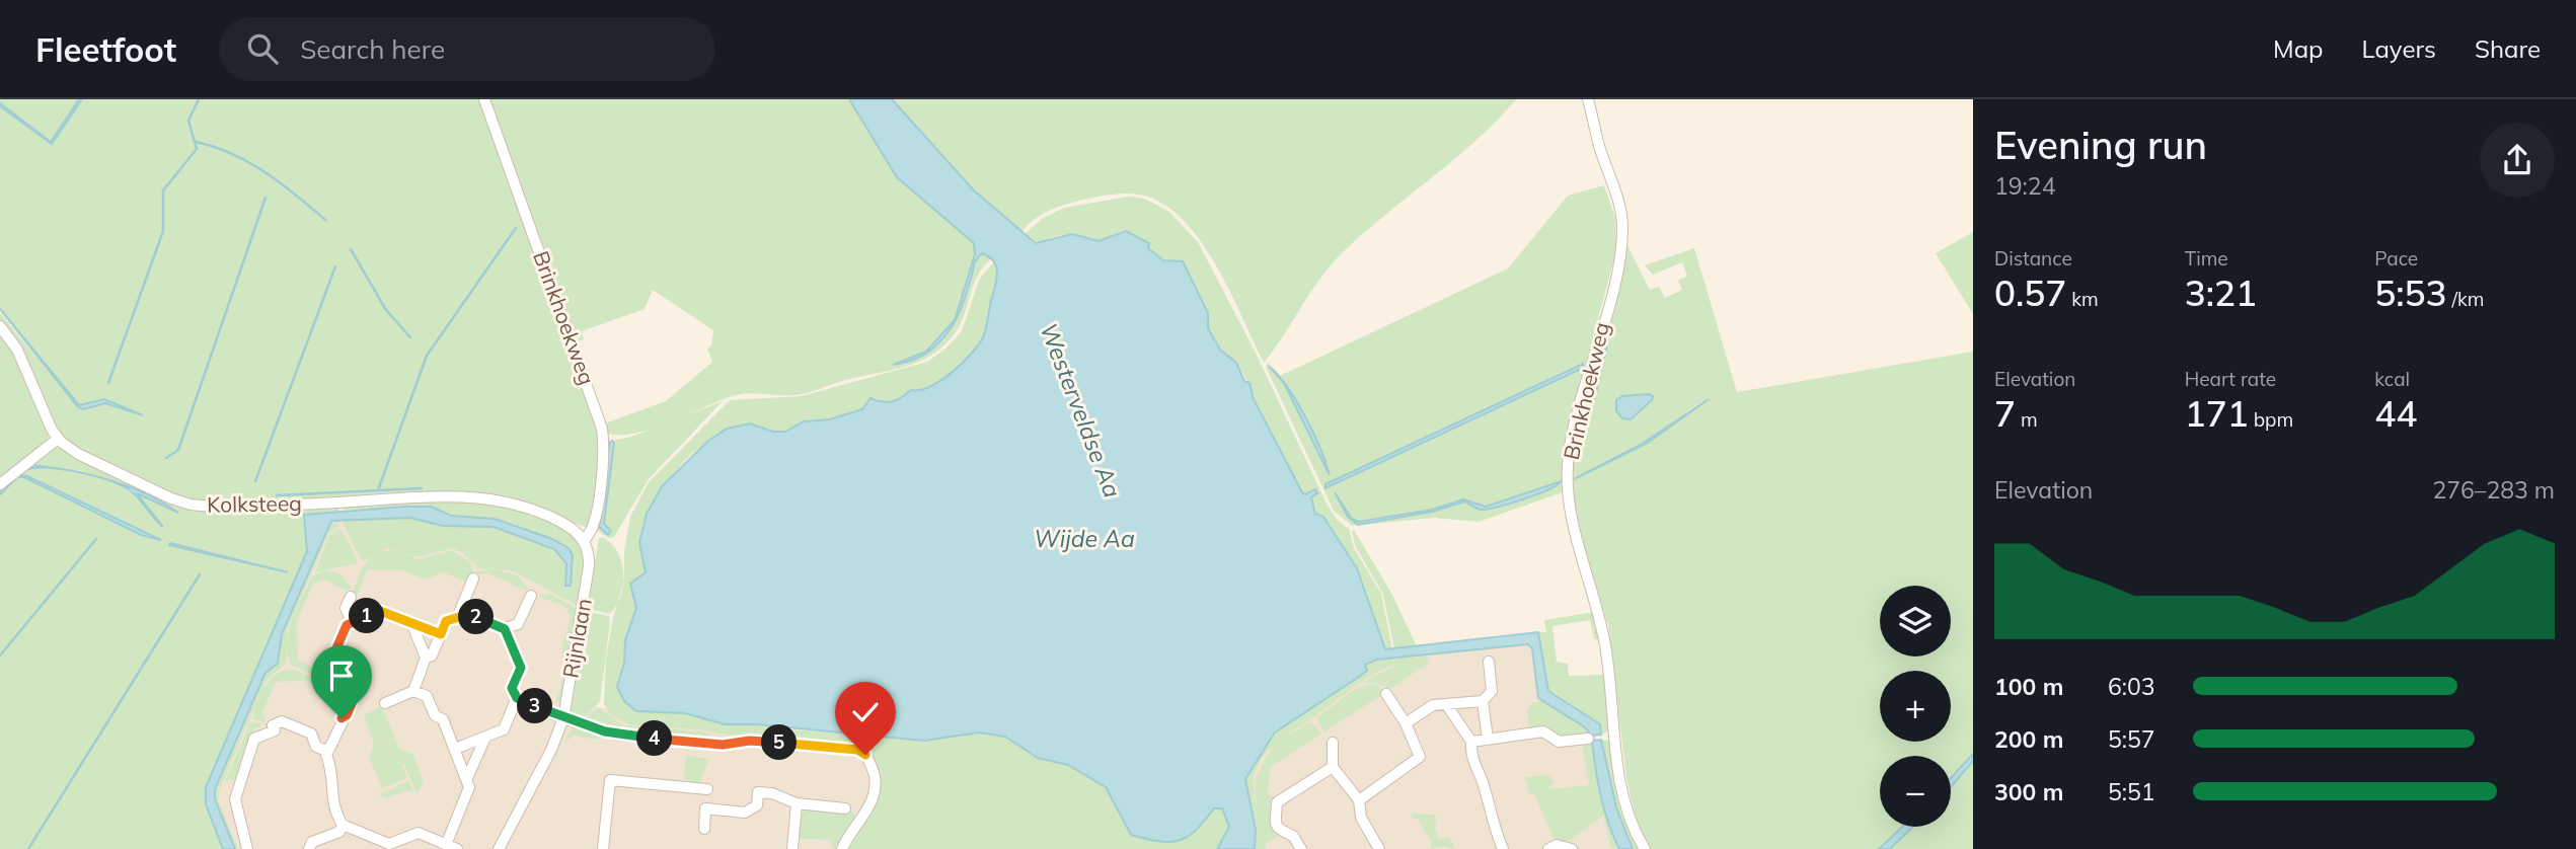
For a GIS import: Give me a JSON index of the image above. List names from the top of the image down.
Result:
{
  "streets": {
    "street": ["Brinkhoekweg", "Kolksteeg", "Rijnlaan"]
  },
  "crossings": [
    ["Brinkhoekweg", "Kolksteeg"],
    ["Brinkhoekweg", "Rijnlaan"],
    ["Kolksteeg", "Rijnlaan"]
  ],
  "water": ["Westerveldse Aa", "Wijde Aa"],
  "page": {
    "header": "Fleetfoot",
    "search": "Search here",
    "nav": ["Map", "Layers", "Share"],
    "heading": ["Evening run", "19:24"],
    "stats": [
      ["Distance", "0.57 km"],
      ["Time", "3:21"],
      ["Pace", "5:53 /km"],
      ["Elevation", "7 m"],
      ["Heart rate", "171 bpm"],
      ["kcal", "44"]
    ],
    "chart": ["Elevation", "276–283 m"],
    "map_buttons": ["+", "−"],
    "pins": [
      "1",
      "2",
      "3",
      "4",
      "5"
    ],
    "list": [
      {
        "name": "100 m",
        "note": "6:03"
      },
      {
        "name": "200 m",
        "note": "5:57"
      },
      {
        "name": "300 m",
        "note": "5:51"
      }
    ]
  }
}
